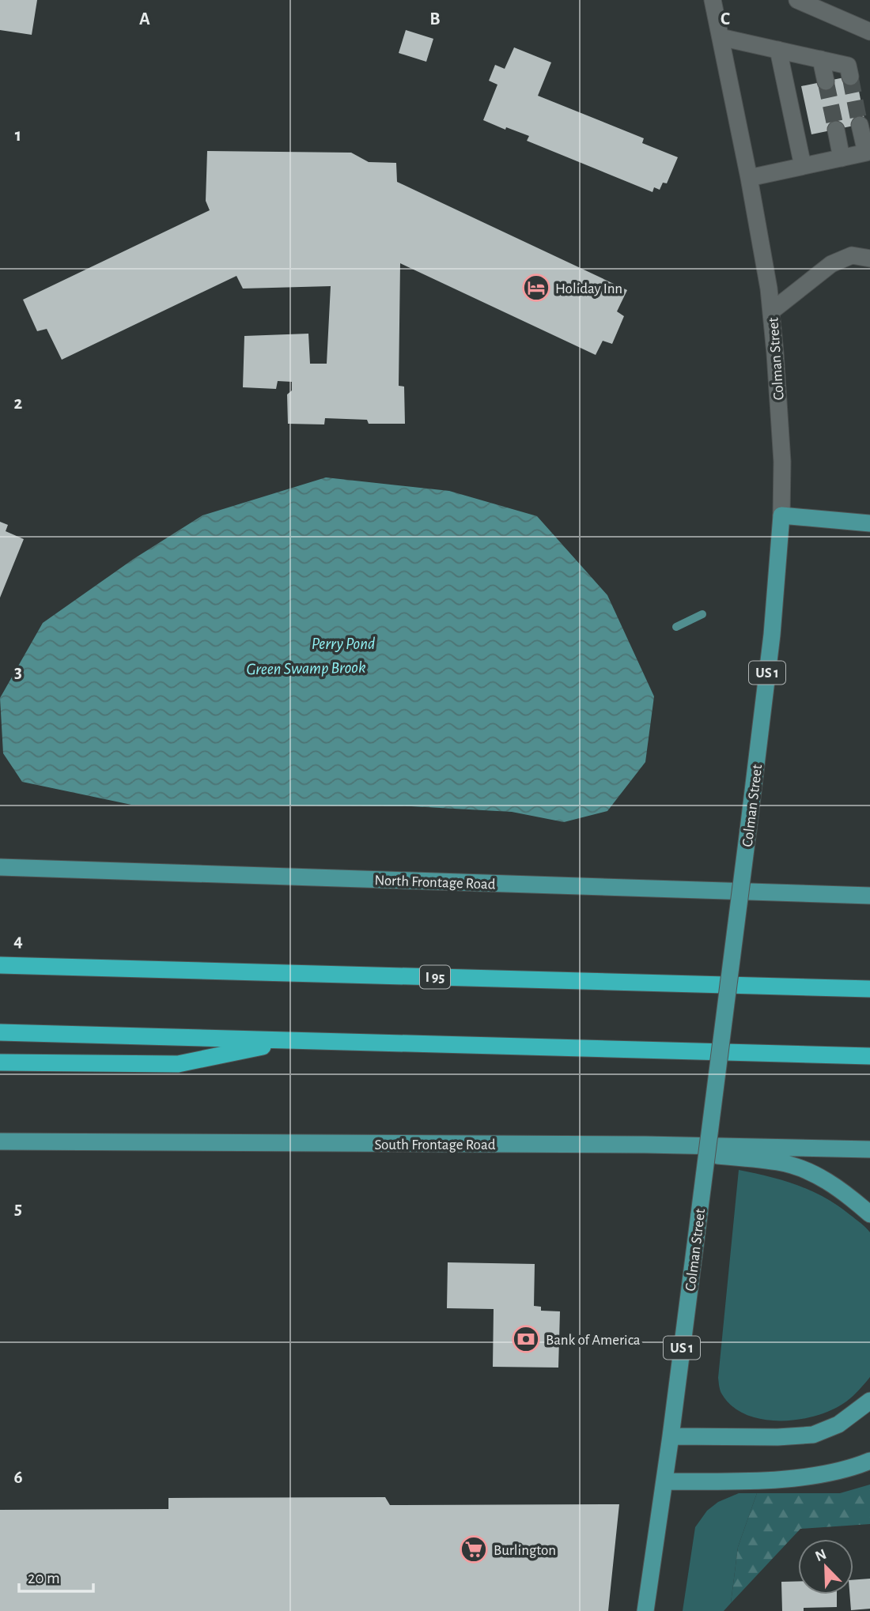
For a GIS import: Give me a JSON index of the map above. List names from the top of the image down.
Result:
{
  "streets": {
    "highway": ["I 95"],
    "main road": [
      "Colman Street",
      "US 1",
      "North Frontage Road",
      "South Frontage Road"
    ]
  },
  "water": ["Perry Pond", "Green Swamp Brook"],
  "places": {
    "hotel": ["Holiday Inn"],
    "bank": ["Bank of America"],
    "supermarket": ["Burlington"]
  },
  "scale_bar": "20 m",
  "north": "top left",
  "grid": {
    "columns": ["A", "B", "C"],
    "rows": [
      "1",
      "2",
      "3",
      "4",
      "5",
      "6"
    ]
  }
}
